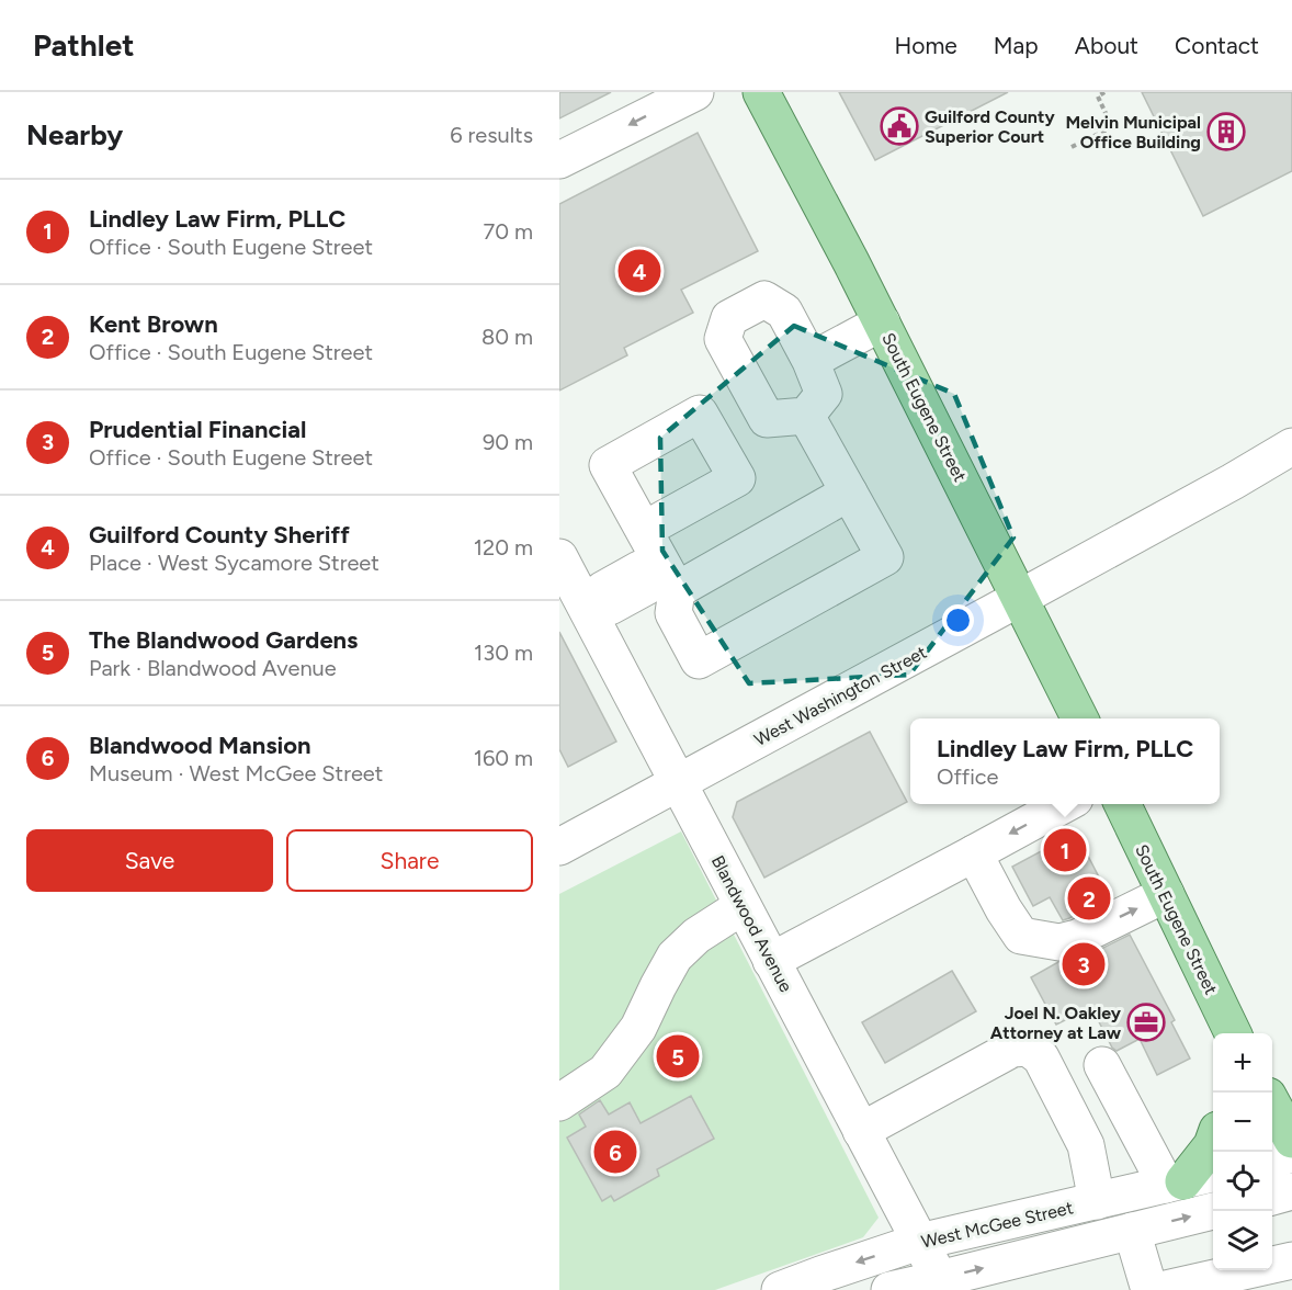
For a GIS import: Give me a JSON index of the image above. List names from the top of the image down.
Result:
{
  "streets": {
    "main road": ["South Eugene Street"],
    "street": ["West Washington Street", "Blandwood Avenue", "West McGee Street"]
  },
  "crossings": [
    ["South Eugene Street", "West Washington Street"],
    ["West Washington Street", "Blandwood Avenue"],
    ["Blandwood Avenue", "West McGee Street"]
  ],
  "places": {
    "public building": ["Guilford County Superior Court"],
    "building": ["Melvin Municipal Office Building"],
    "office": ["Joel N. Oakley Attorney at Law"]
  },
  "page": {
    "header": "Pathlet",
    "nav": [
      "Home",
      "Map",
      "About",
      "Contact"
    ],
    "heading": ["Nearby", "6 results"],
    "list": [
      {
        "mark": "1",
        "name": "Lindley Law Firm, PLLC",
        "note": "Office · South Eugene Street",
        "value": "70 m"
      },
      {
        "mark": "2",
        "name": "Kent Brown",
        "note": "Office · South Eugene Street",
        "value": "80 m"
      },
      {
        "mark": "3",
        "name": "Prudential Financial",
        "note": "Office · South Eugene Street",
        "value": "90 m"
      },
      {
        "mark": "4",
        "name": "Guilford County Sheriff",
        "note": "Place · West Sycamore Street",
        "value": "120 m"
      },
      {
        "mark": "5",
        "name": "The Blandwood Gardens",
        "note": "Park · Blandwood Avenue",
        "value": "130 m"
      },
      {
        "mark": "6",
        "name": "Blandwood Mansion",
        "note": "Museum · West McGee Street",
        "value": "160 m"
      }
    ],
    "pins": [
      "4",
      "1",
      "2",
      "3",
      "5",
      "6"
    ],
    "popup": ["Lindley Law Firm, PLLC", "Office"],
    "buttons": ["Save", "Share"],
    "map_buttons": ["+", "−"]
  }
}
